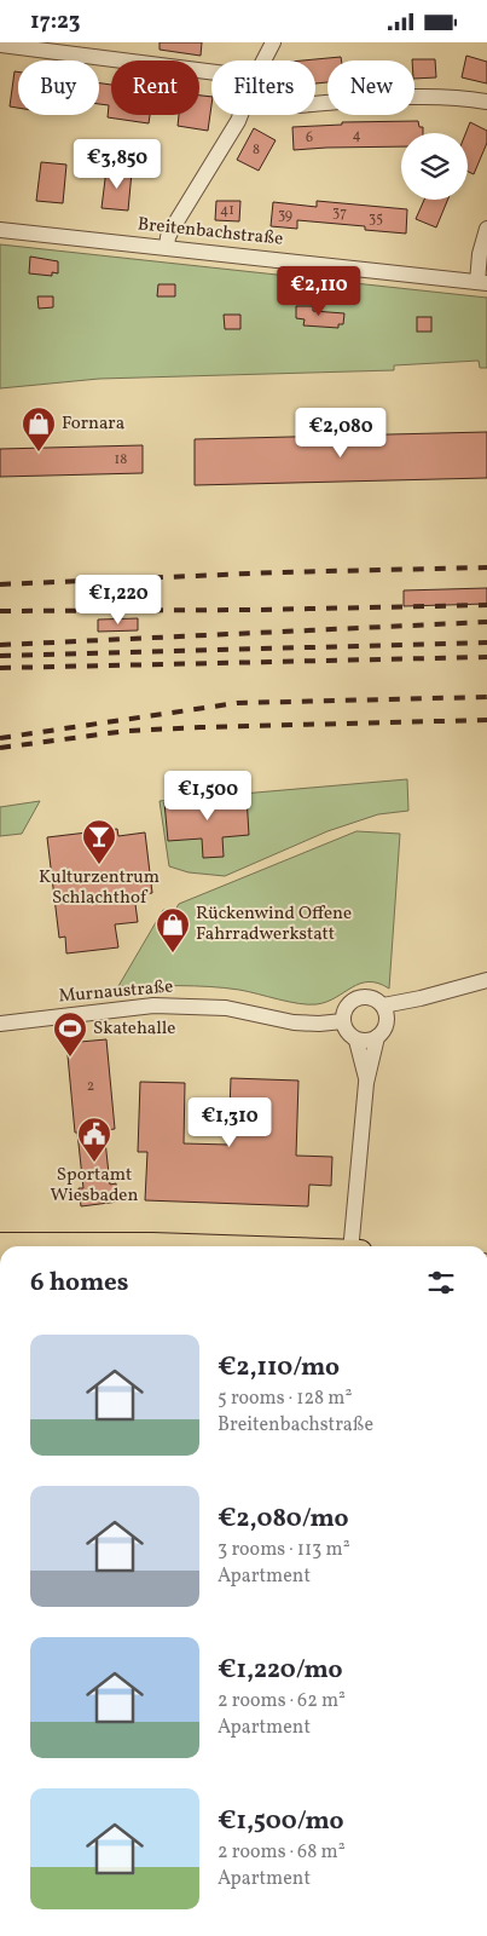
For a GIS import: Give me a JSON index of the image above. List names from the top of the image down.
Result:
{
  "streets": {
    "street": ["Breitenbachstraße", "Murnaustraße"]
  },
  "places": {
    "shop": ["Fornara", "Rückenwind Offene Fahrradwerkstatt"],
    "bar": ["Kulturzentrum Schlachthof"],
    "sports": ["Skatehalle"],
    "public building": ["Sportamt Wiesbaden"]
  },
  "house_numbers": [
    "4",
    "6",
    "8",
    "41",
    "37",
    "39",
    "35",
    "18",
    "2"
  ],
  "page": {
    "status": "17:23",
    "chip": [
      "Buy",
      "Rent",
      "Filters",
      "New"
    ],
    "price": [
      "€3,850",
      "€2,110",
      "€2,080",
      "€1,220",
      "€1,500",
      "€1,310"
    ],
    "heading": "6 homes",
    "list": [
      {
        "name": "€2,110/mo",
        "note": "5 rooms · 128 m² · Breitenbachstraße"
      },
      {
        "name": "€2,080/mo",
        "note": "3 rooms · 113 m² · Apartment"
      },
      {
        "name": "€1,220/mo",
        "note": "2 rooms · 62 m² · Apartment"
      },
      {
        "name": "€1,500/mo",
        "note": "2 rooms · 68 m² · Apartment"
      }
    ]
  }
}
